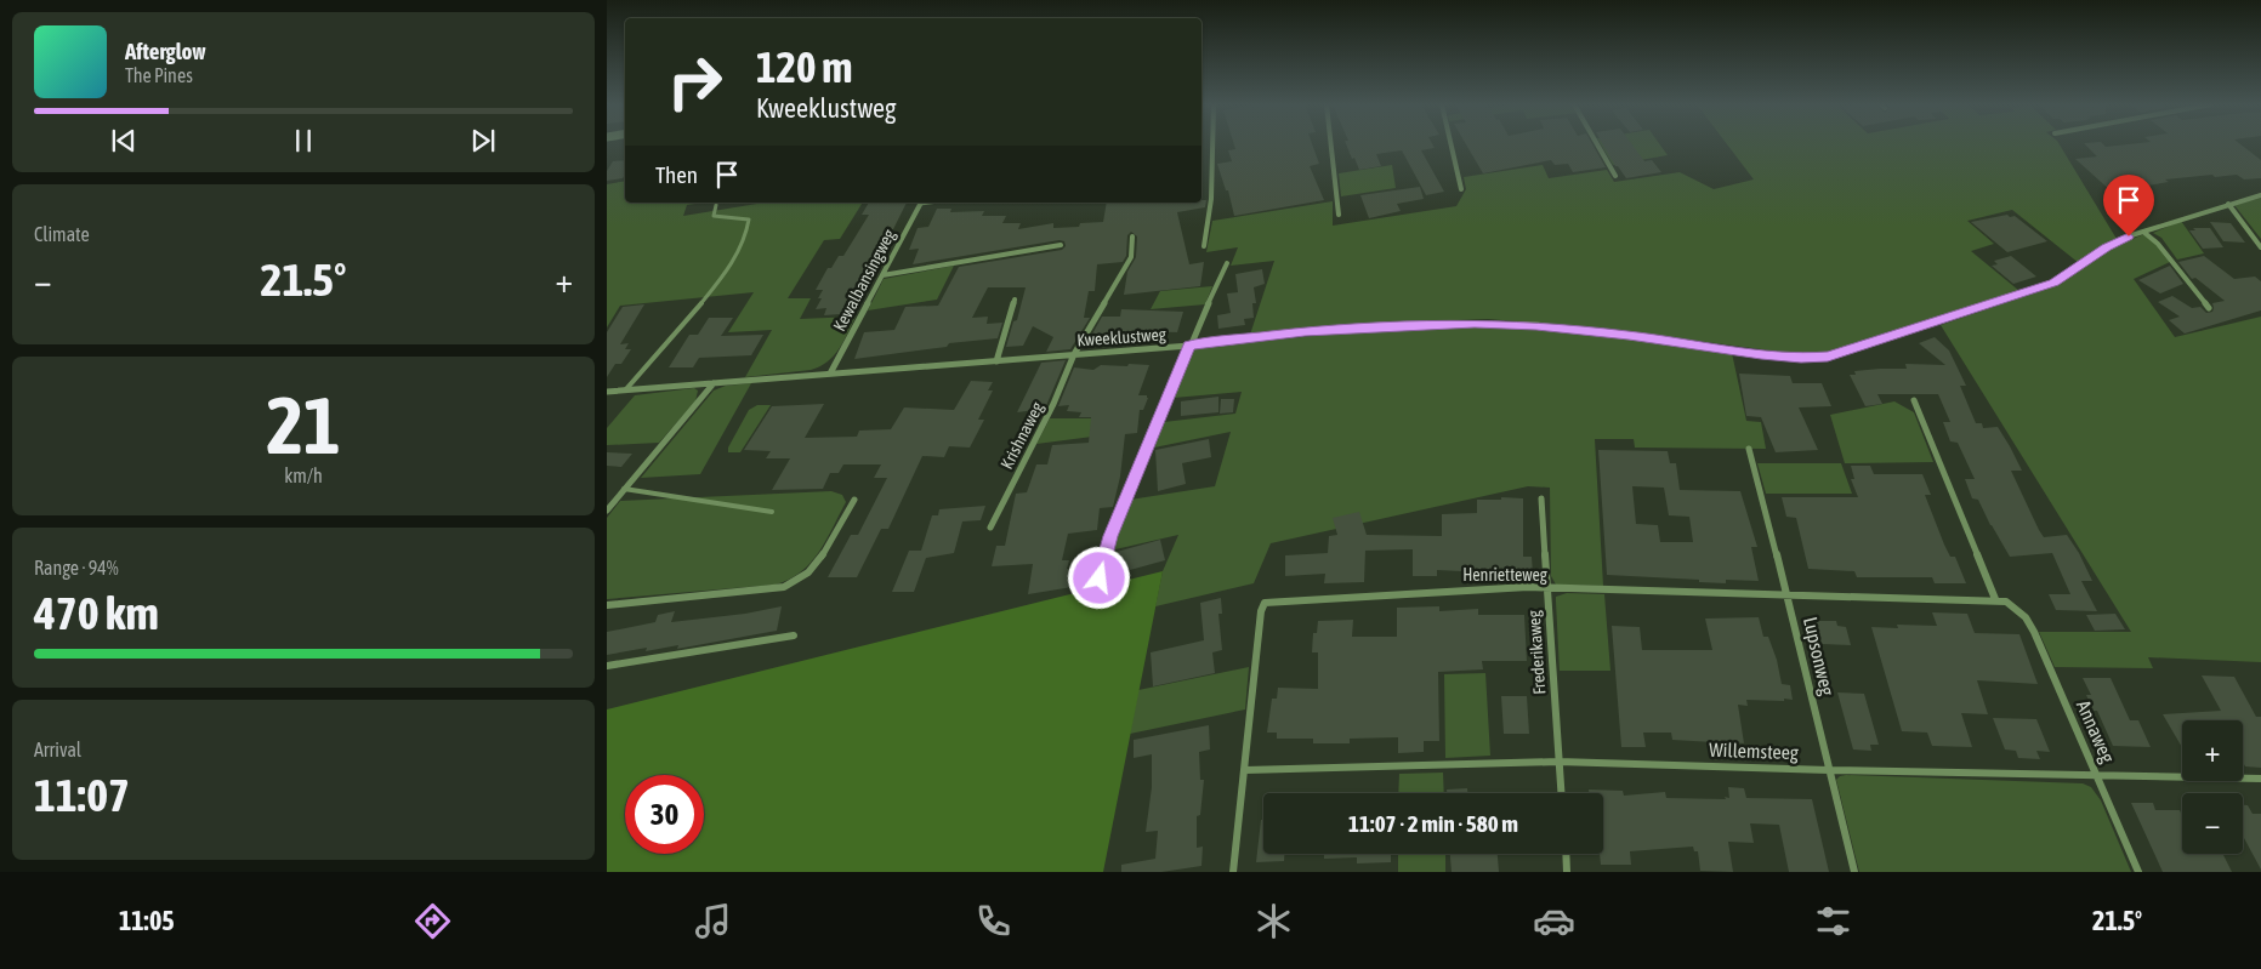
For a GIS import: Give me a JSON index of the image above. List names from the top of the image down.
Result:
{
  "streets": {
    "street": [
      "Kewalbansingweg",
      "Kweeklustweg",
      "Krishnaweg",
      "Henrietteweg",
      "Frederikaweg",
      "Lupsonweg",
      "Annaweg",
      "Willemsteeg"
    ]
  },
  "crossings": [
    ["Kewalbansingweg", "Kweeklustweg"],
    ["Kweeklustweg", "Krishnaweg"],
    ["Henrietteweg", "Frederikaweg"],
    ["Henrietteweg", "Lupsonweg"],
    ["Henrietteweg", "Annaweg"],
    ["Henrietteweg", "Willemsteeg"],
    ["Frederikaweg", "Willemsteeg"],
    ["Lupsonweg", "Willemsteeg"],
    ["Annaweg", "Willemsteeg"]
  ],
  "page": {
    "turn": ["120 m", "Kweeklustweg"],
    "song": ["Afterglow", "The Pines"],
    "then": "Then",
    "tile": [
      "Climate",
      ["21", "km/h"],
      ["Range · 94%", "470 km"],
      ["Arrival", "11:07"]
    ],
    "heat": ["−", "21.5°", "+"],
    "map_buttons": ["+", "−"],
    "limit": "30",
    "trip": "11:07 · 2 min · 580 m",
    "tabs": ["11:05", "21.5°"]
  }
}
